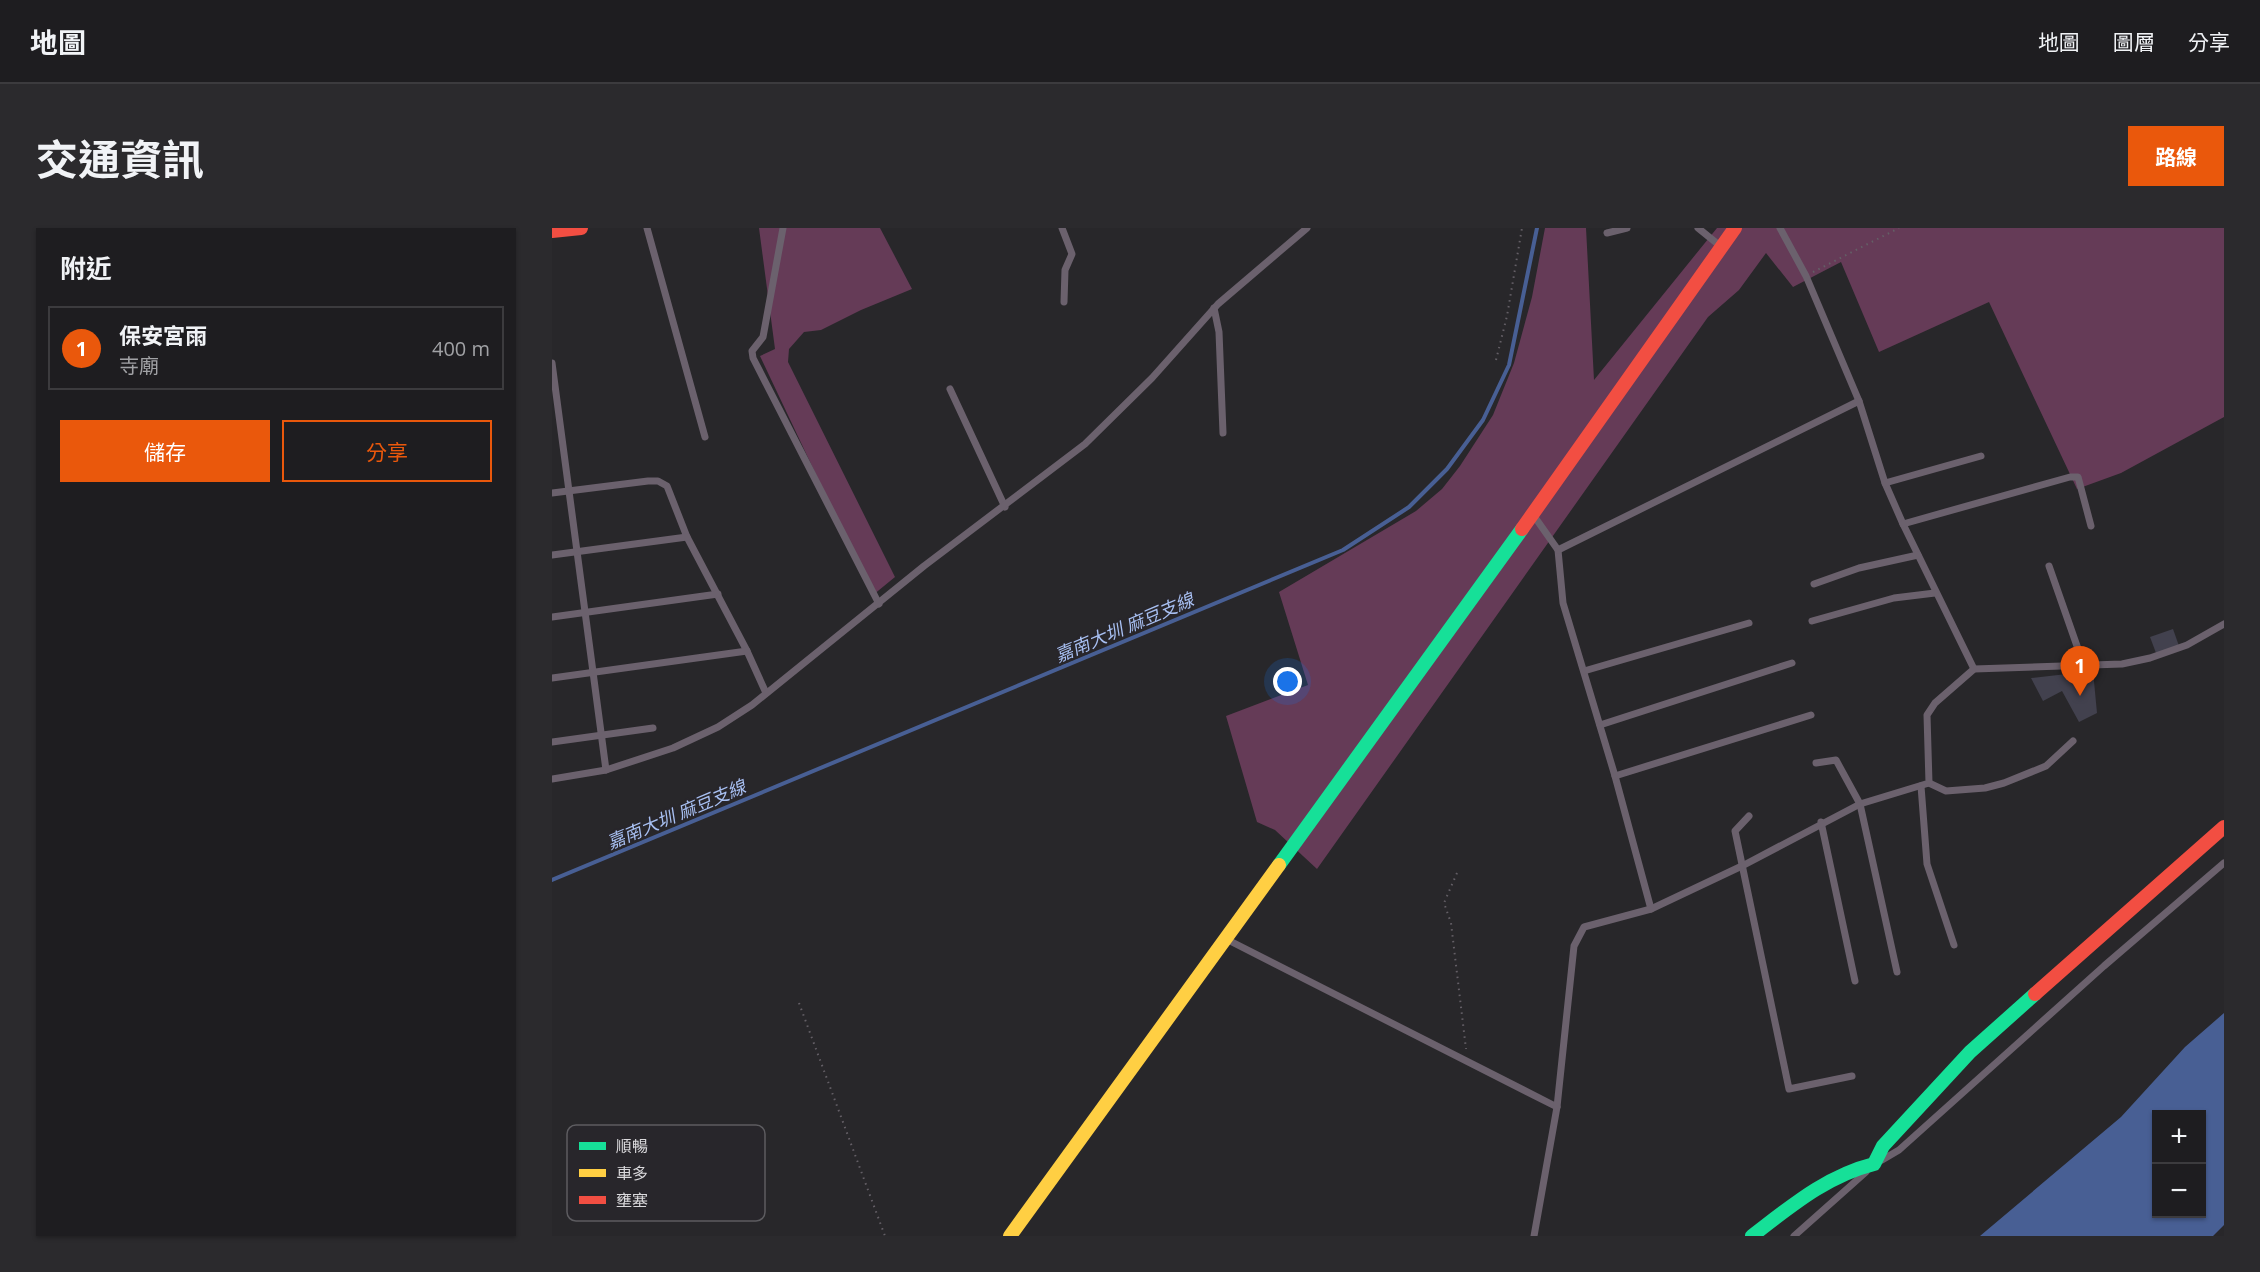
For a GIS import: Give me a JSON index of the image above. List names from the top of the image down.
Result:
{
  "water": ["嘉南大圳 麻豆支線"],
  "legend": ["順暢", "車多", "壅塞"],
  "page": {
    "header": "地圖",
    "nav": ["地圖", "圖層", "分享"],
    "title": "交通資訊",
    "buttons": [
      "路線",
      ["儲存", "分享"]
    ],
    "heading": "附近",
    "list": [
      {
        "mark": "1",
        "name": "保安宮雨",
        "note": "寺廟",
        "value": "400 m"
      }
    ],
    "pins": "1",
    "map_buttons": ["+", "−"]
  }
}
